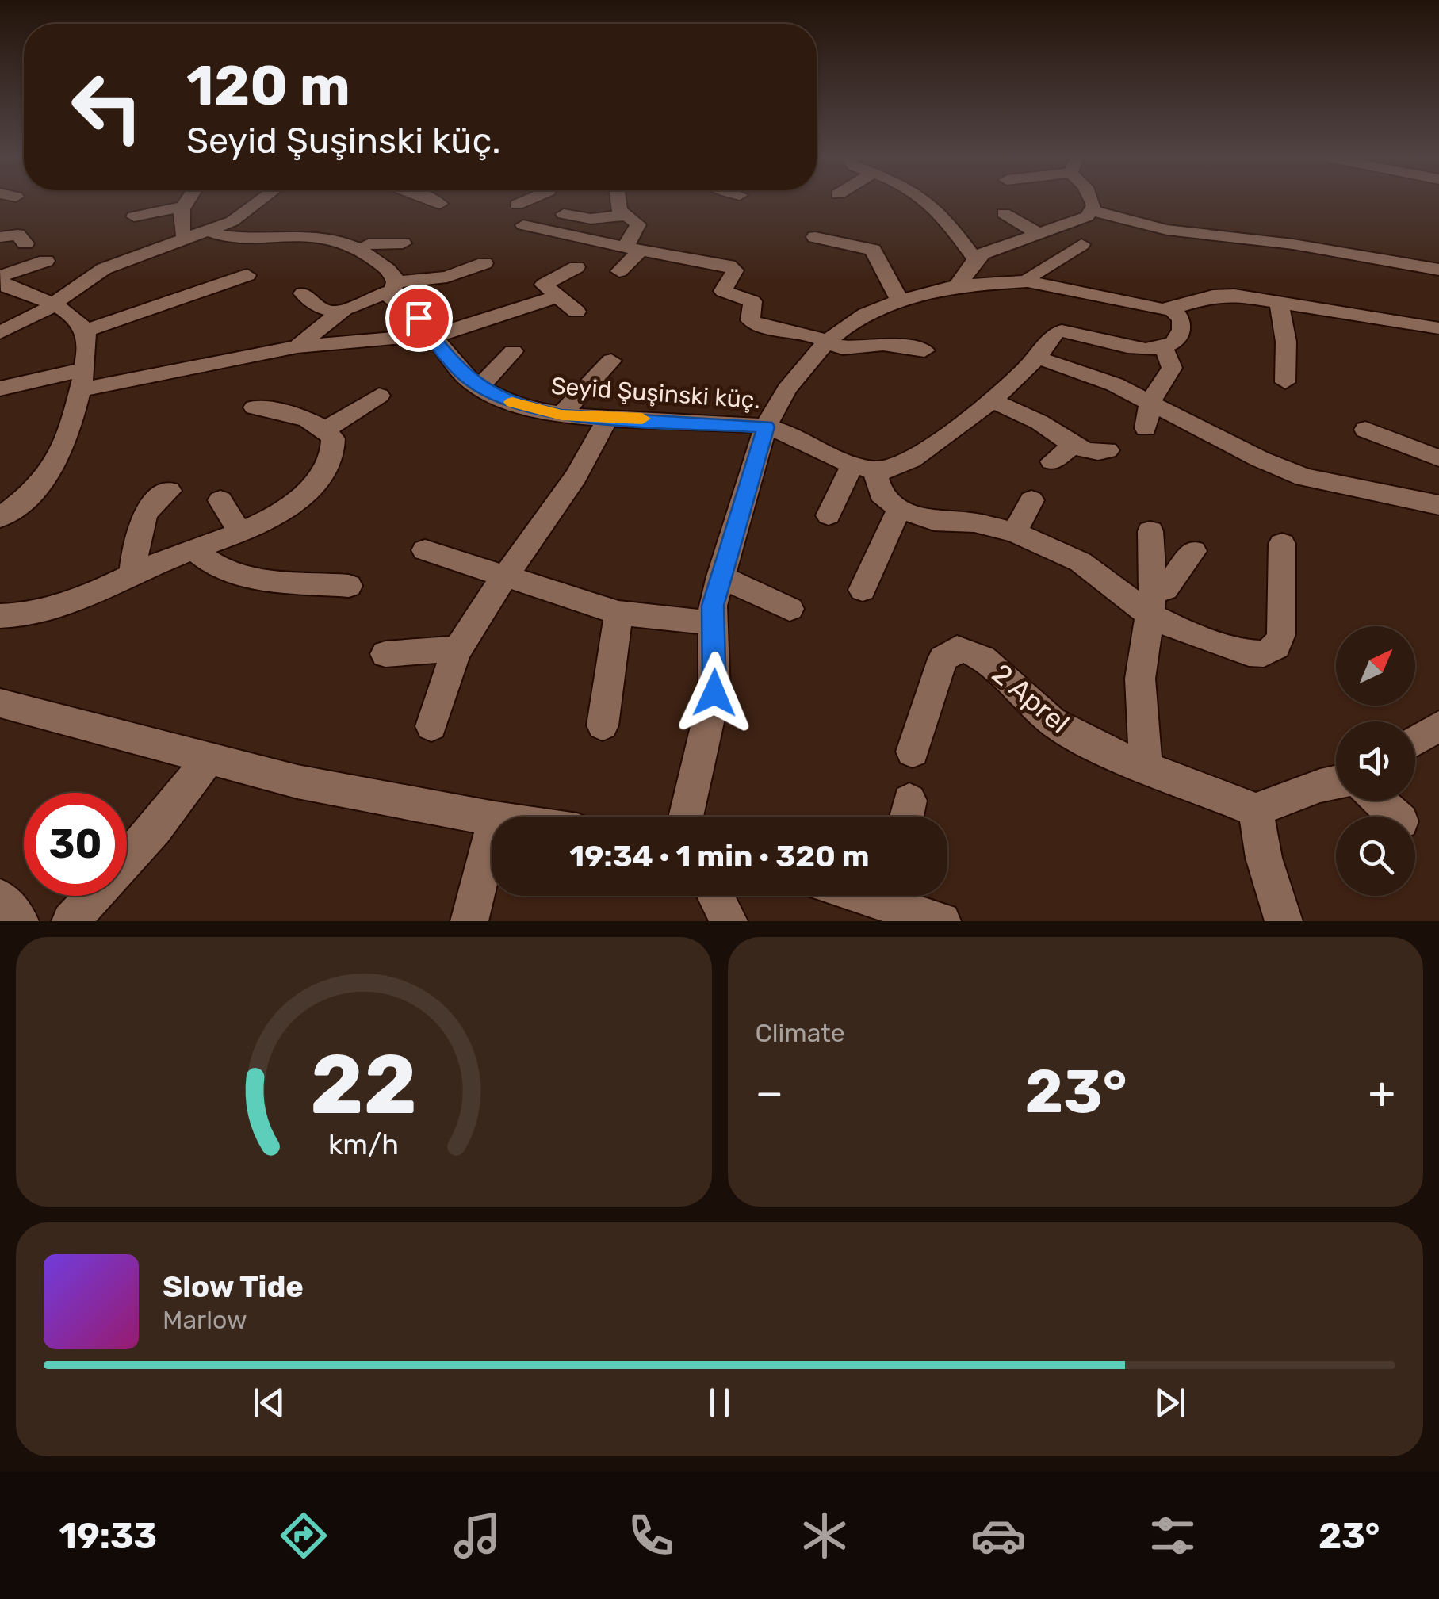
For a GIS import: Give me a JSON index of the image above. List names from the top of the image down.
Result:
{
  "streets": {
    "street": ["Seyid Şuşinski küç.", "2 Aprel"]
  },
  "north": "top right",
  "page": {
    "turn": ["120 m", "Seyid Şuşinski küç."],
    "limit": "30",
    "trip": "19:34 · 1 min · 320 m",
    "tile": "Climate",
    "heat": ["−", "23°", "+"],
    "song": ["Slow Tide", "Marlow"],
    "tabs": ["19:33", "23°"],
    "gauge": ["22", "km/h"]
  }
}
